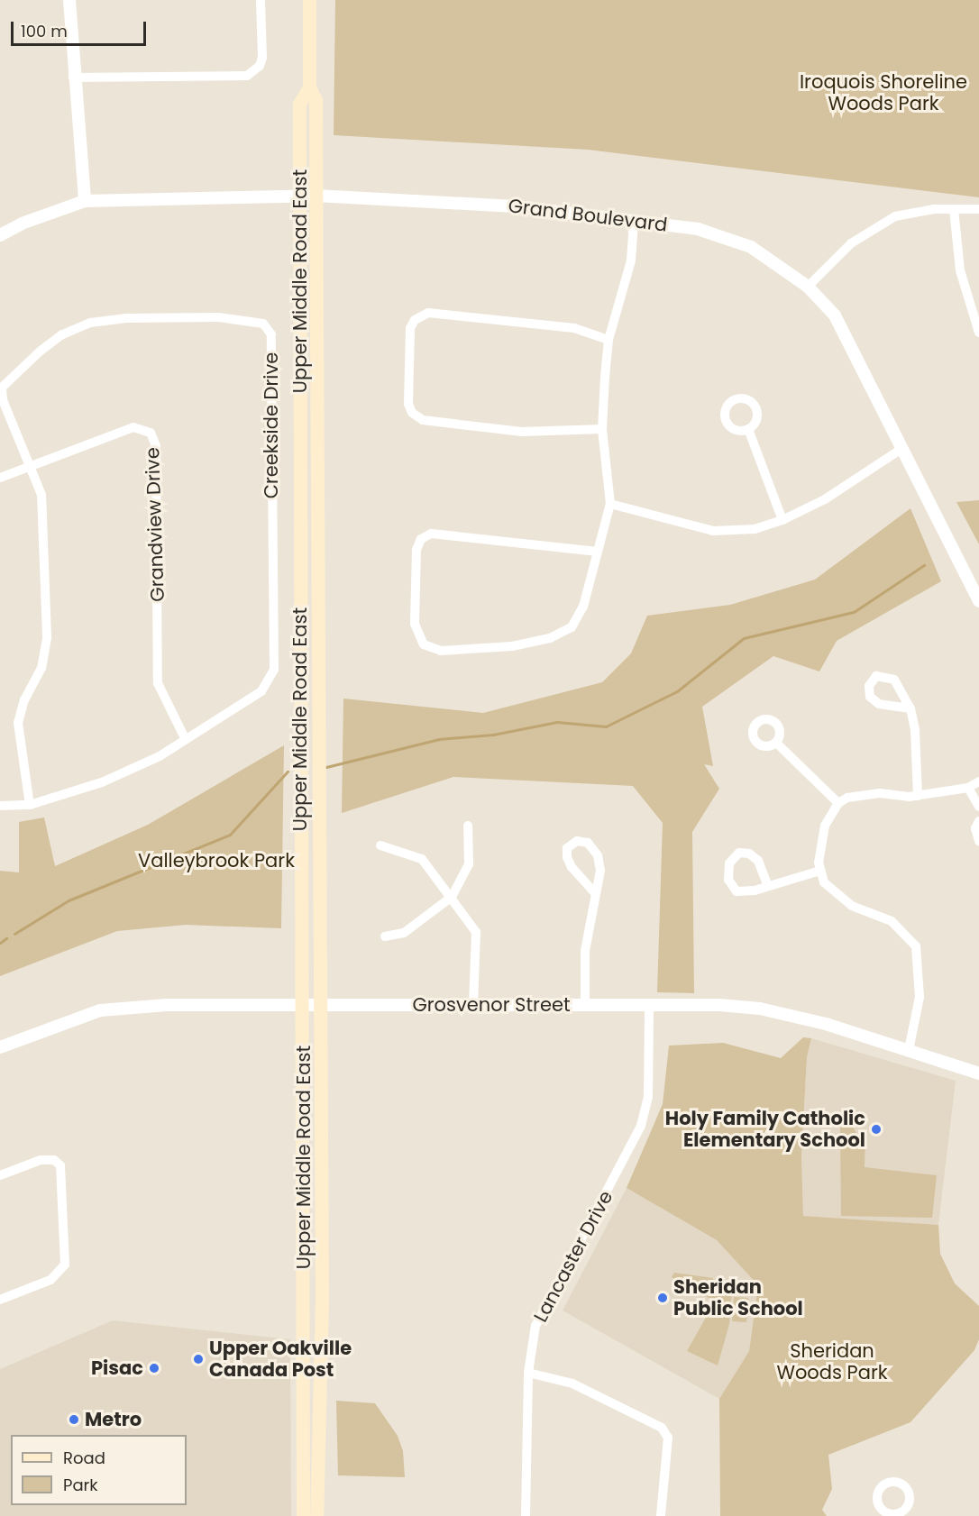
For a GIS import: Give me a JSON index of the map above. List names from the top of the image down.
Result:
{
  "streets": {
    "main road": ["Upper Middle Road East"],
    "street": [
      "Grand Boulevard",
      "Creekside Drive",
      "Grandview Drive",
      "Grosvenor Street",
      "Lancaster Drive"
    ]
  },
  "crossings": [
    ["Grand Boulevard", "Upper Middle Road East"],
    ["Upper Middle Road East", "Grosvenor Street"],
    ["Creekside Drive", "Grandview Drive"],
    ["Grosvenor Street", "Lancaster Drive"]
  ],
  "parks": ["Iroquois Shoreline Woods Park", "Valleybrook Park", "Sheridan Woods Park"],
  "places": [
    "Holy Family Catholic Elementary School",
    "Sheridan Public School",
    "Upper Oakville Canada Post",
    "Pisac",
    "Metro"
  ],
  "legend": ["Road", "Park"],
  "scale_bar": "100 m"
}
